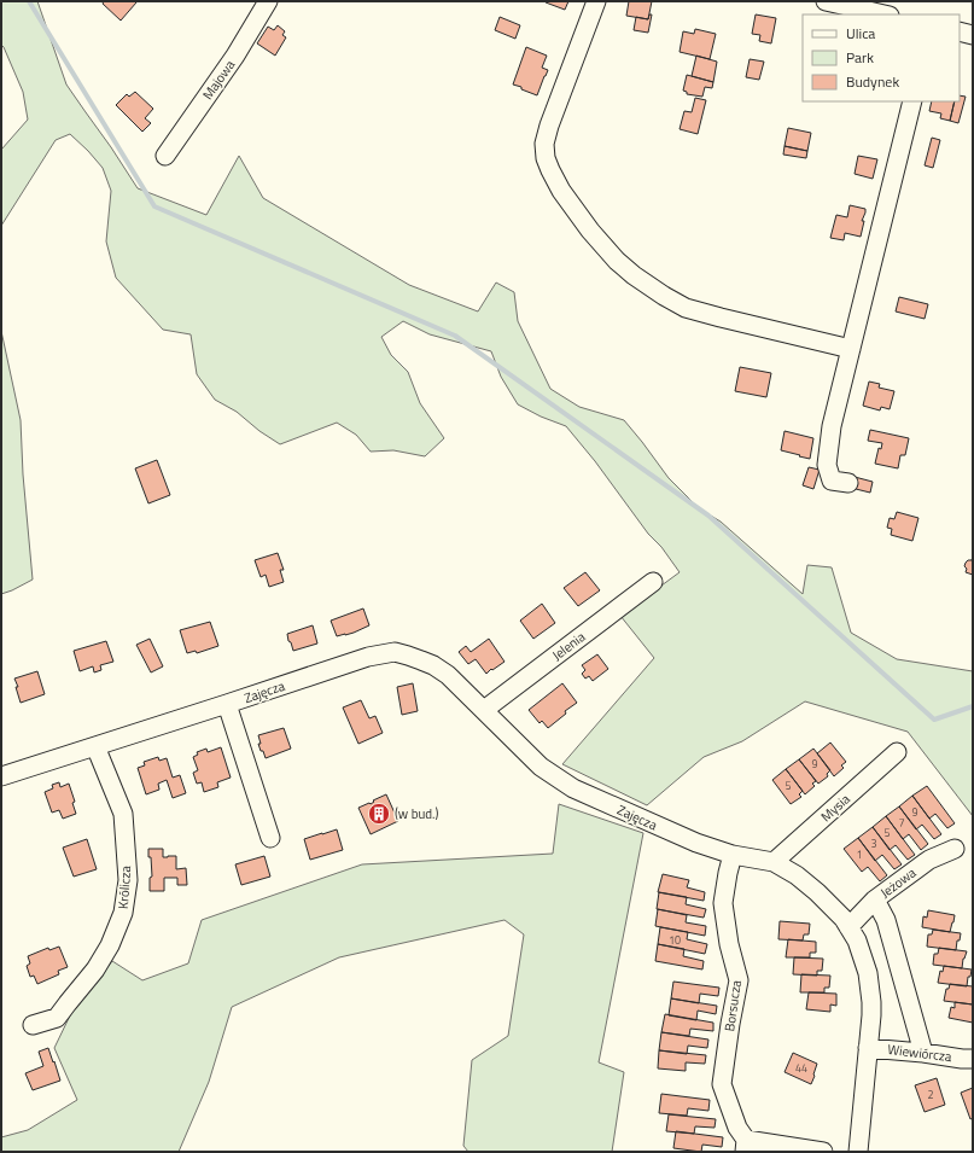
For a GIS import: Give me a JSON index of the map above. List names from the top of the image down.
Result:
{
  "streets": {
    "street": [
      "Majowa",
      "Jelenia",
      "Zajęcza",
      "Mysia",
      "Jeżowa",
      "Królicza",
      "Borsucza",
      "Wiewiórcza"
    ]
  },
  "crossings": [
    ["Jelenia", "Zajęcza"],
    ["Zajęcza", "Mysia"],
    ["Zajęcza", "Jeżowa"],
    ["Zajęcza", "Królicza"],
    ["Zajęcza", "Borsucza"],
    ["Zajęcza", "Wiewiórcza"]
  ],
  "places": {
    "building": ["(w bud.)"]
  },
  "house_numbers": [
    "9",
    "5",
    "9",
    "7",
    "5",
    "3",
    "1",
    "10",
    "44",
    "2"
  ],
  "legend": ["Ulica", "Park", "Budynek"]
}
